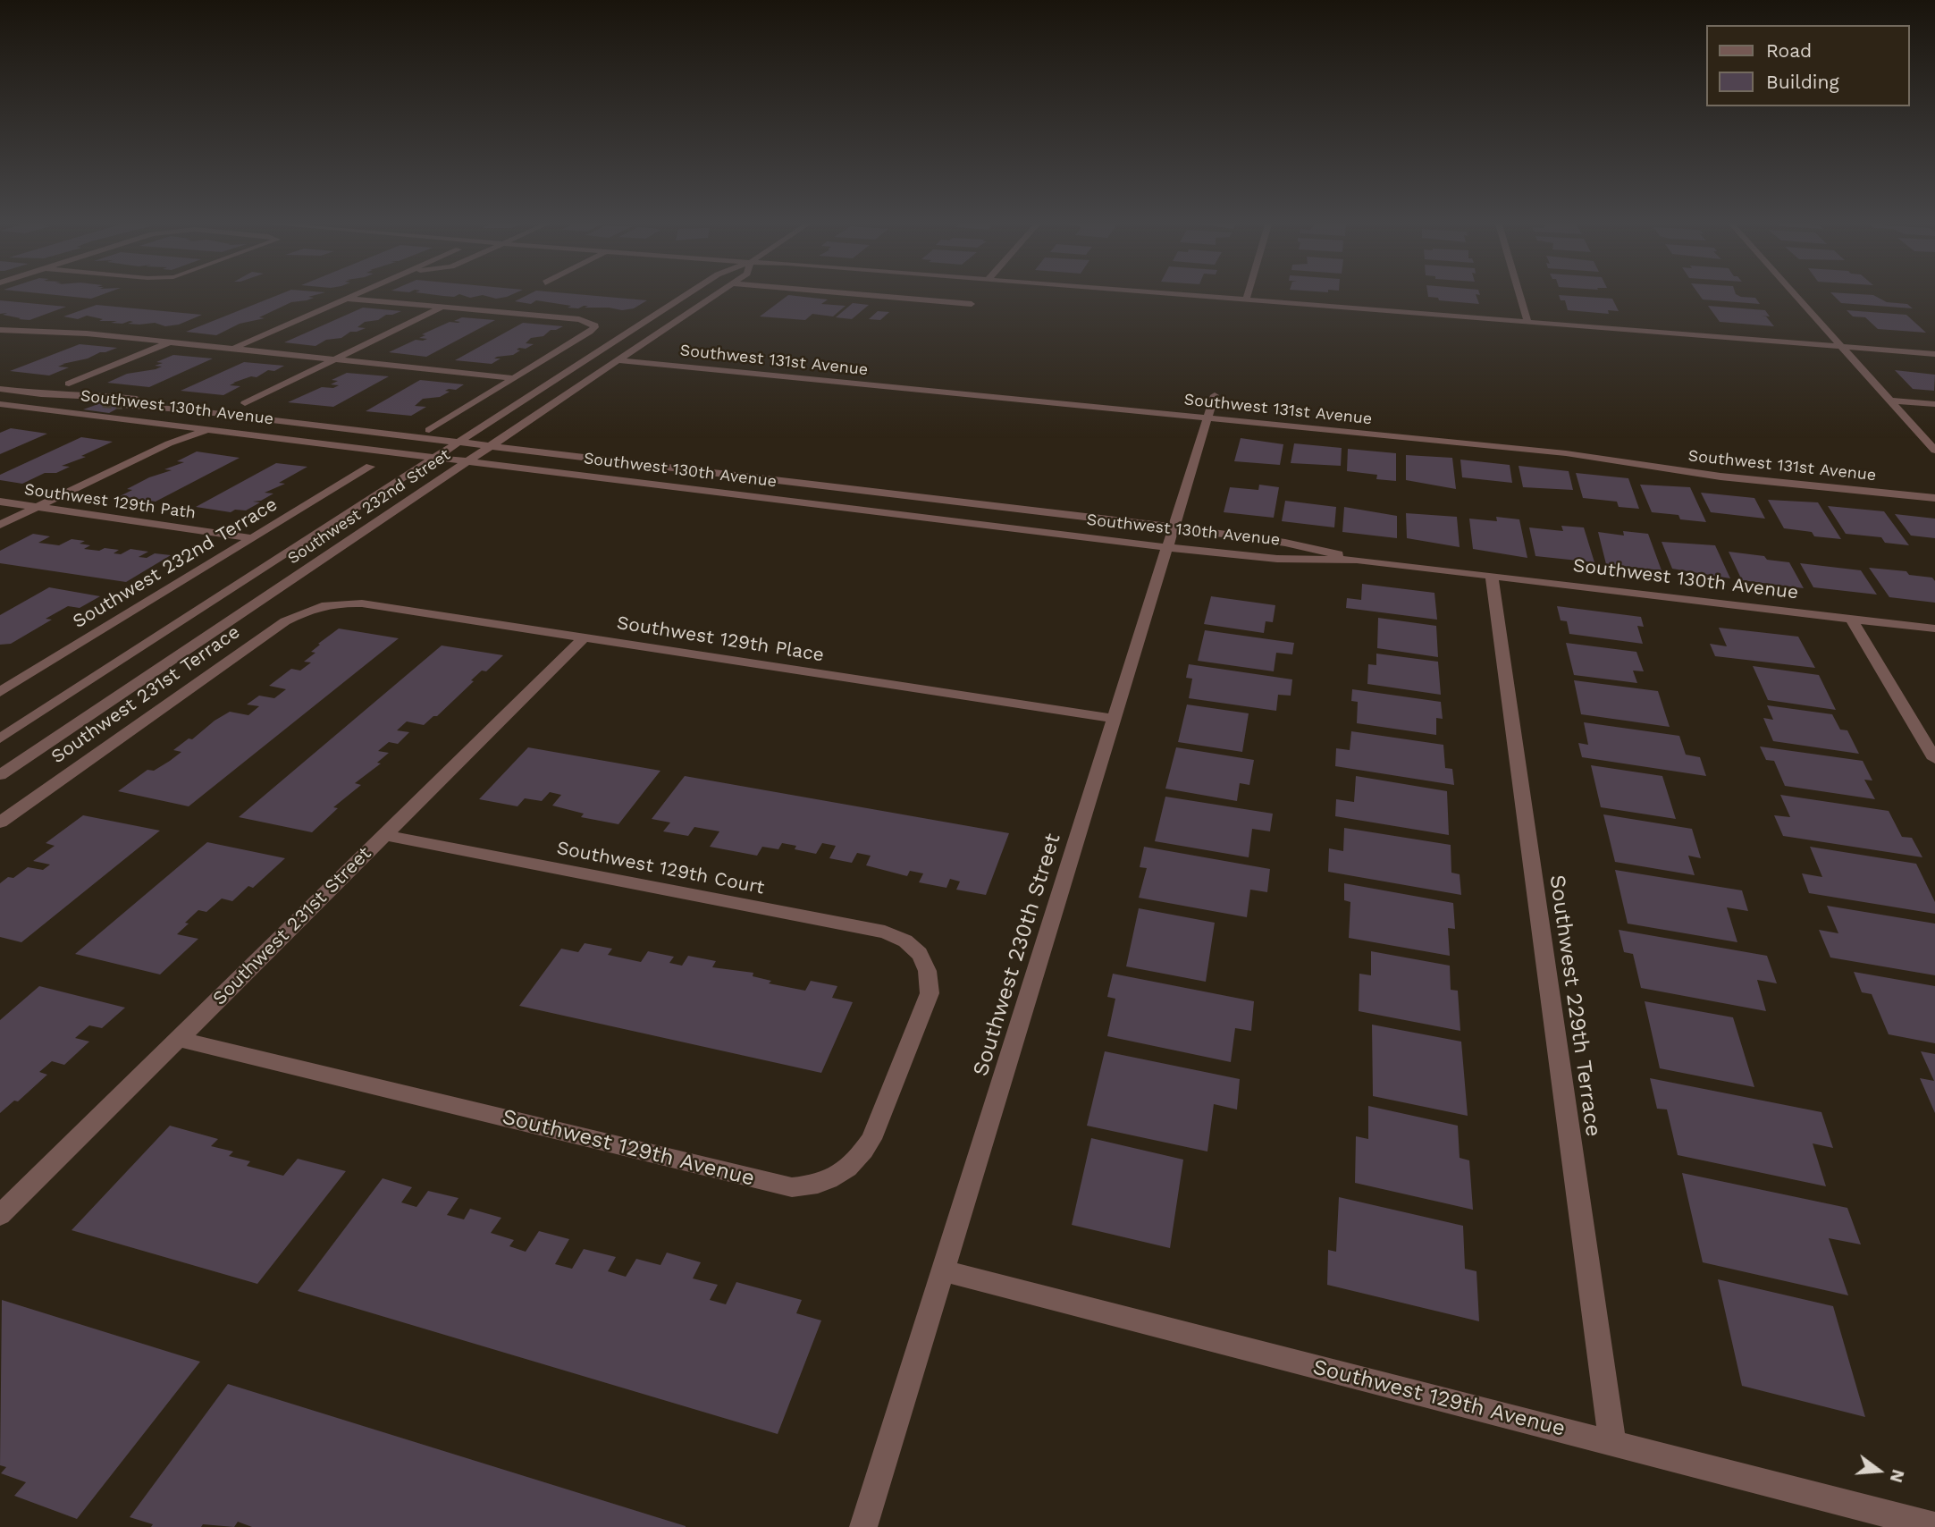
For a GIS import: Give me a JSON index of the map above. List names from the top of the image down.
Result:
{
  "streets": {
    "street": [
      "Southwest 131st Avenue",
      "Southwest 130th Avenue",
      "Southwest 129th Path",
      "Southwest 232nd Street",
      "Southwest 232nd Terrace",
      "Southwest 129th Place",
      "Southwest 231st Terrace",
      "Southwest 129th Court",
      "Southwest 231st Street",
      "Southwest 230th Street",
      "Southwest 229th Terrace",
      "Southwest 129th Avenue"
    ]
  },
  "crossings": [
    ["Southwest 131st Avenue", "Southwest 232nd Street"],
    ["Southwest 131st Avenue", "Southwest 230th Street"],
    ["Southwest 130th Avenue", "Southwest 232nd Street"],
    ["Southwest 130th Avenue", "Southwest 230th Street"],
    ["Southwest 130th Avenue", "Southwest 229th Terrace"],
    ["Southwest 129th Path", "Southwest 232nd Terrace"],
    ["Southwest 129th Place", "Southwest 231st Terrace"],
    ["Southwest 129th Place", "Southwest 231st Street"],
    ["Southwest 129th Place", "Southwest 230th Street"],
    ["Southwest 129th Court", "Southwest 231st Street"],
    ["Southwest 129th Court", "Southwest 129th Avenue"],
    ["Southwest 231st Street", "Southwest 129th Avenue"],
    ["Southwest 230th Street", "Southwest 129th Avenue"],
    ["Southwest 229th Terrace", "Southwest 129th Avenue"]
  ],
  "legend": ["Road", "Building"],
  "north": "right"
}
